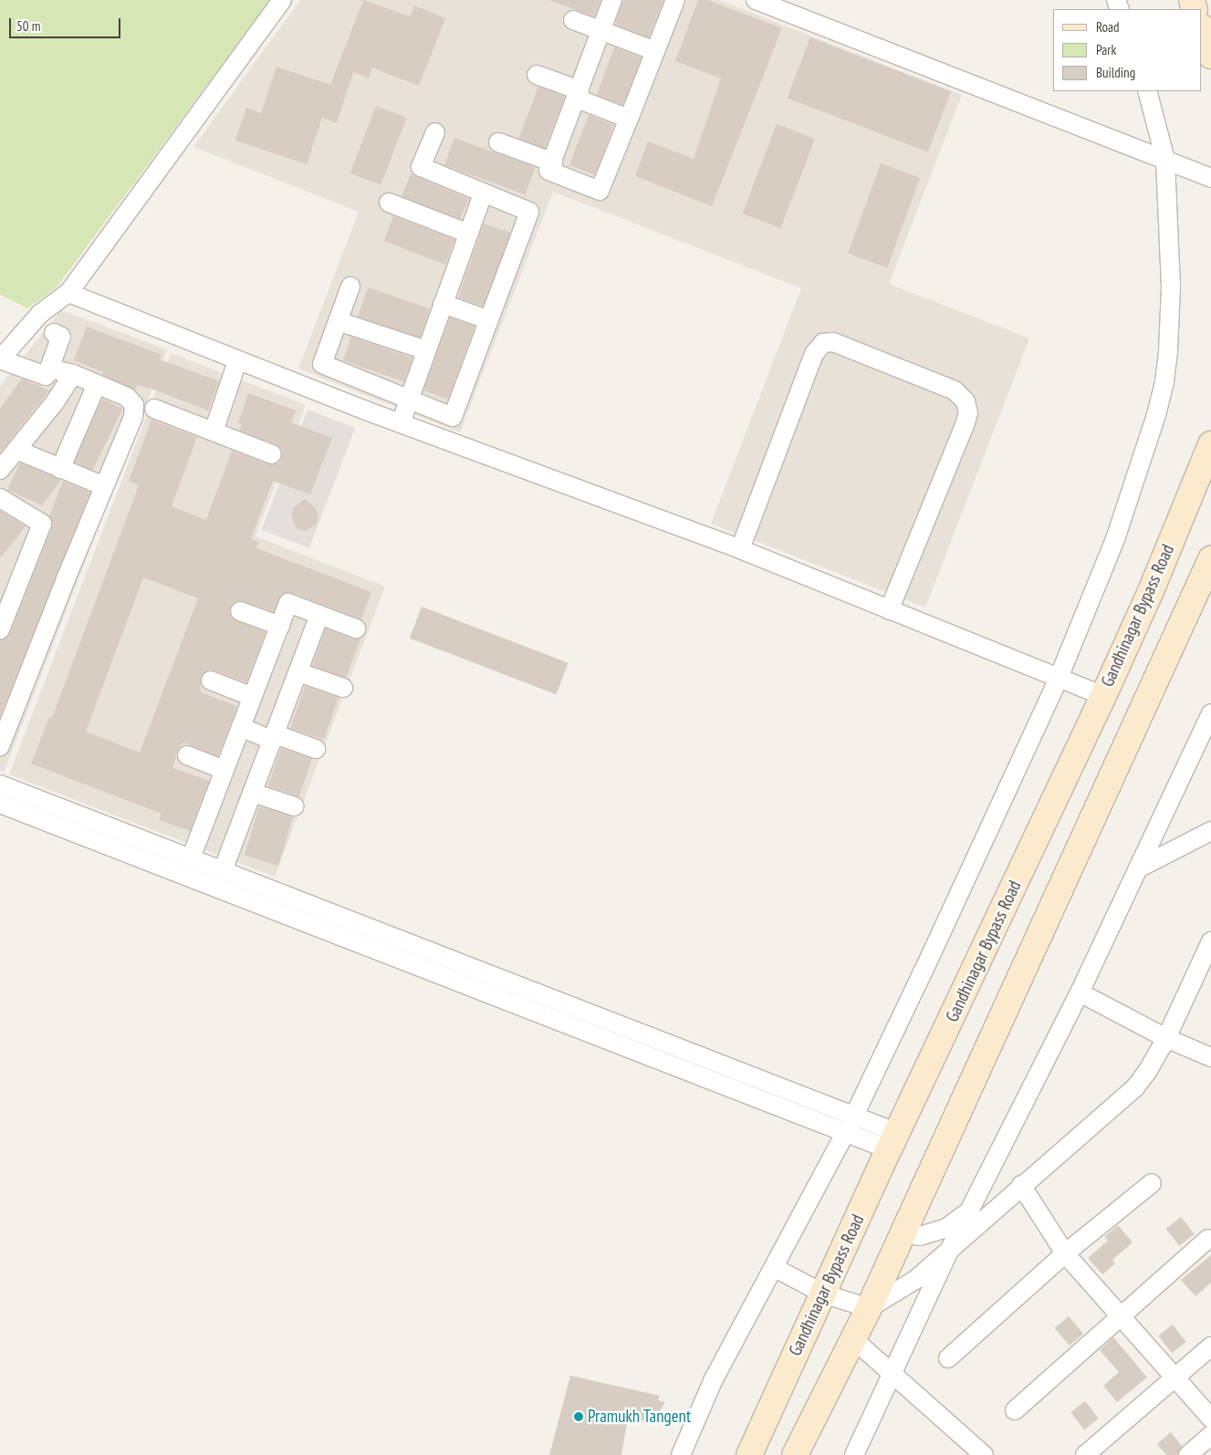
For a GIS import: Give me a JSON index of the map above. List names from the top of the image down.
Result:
{
  "streets": {
    "main road": ["Gandhinagar Bypass Road"]
  },
  "places": ["Pramukh Tangent"],
  "legend": ["Road", "Park", "Building"],
  "scale_bar": "50 m"
}
